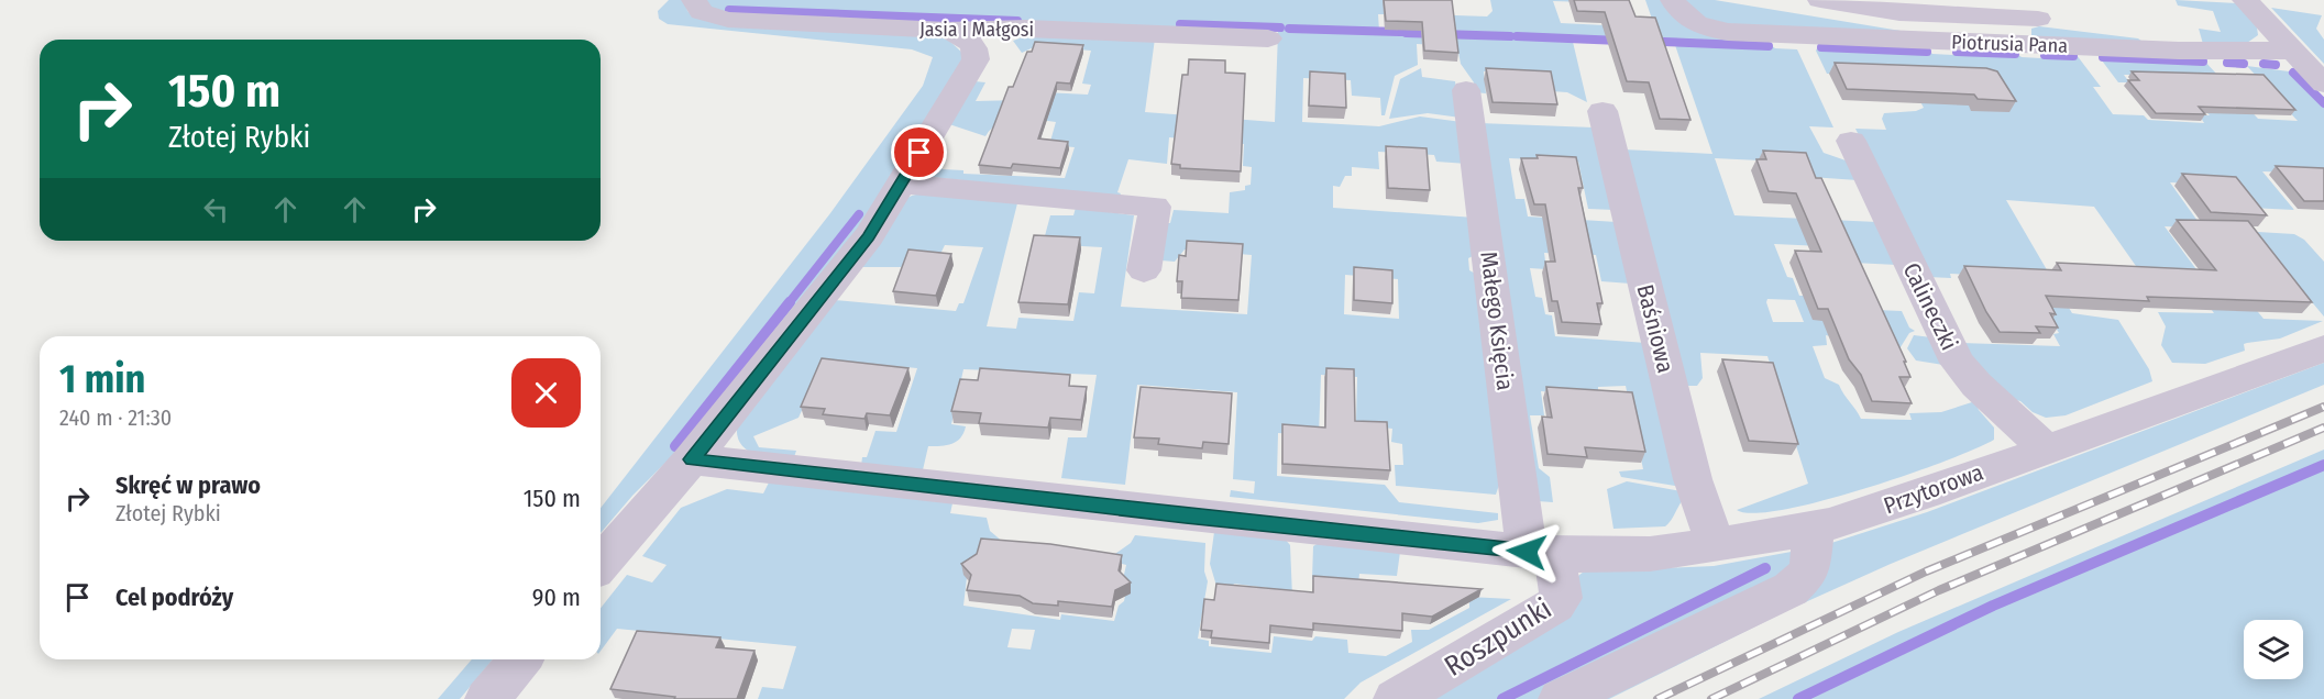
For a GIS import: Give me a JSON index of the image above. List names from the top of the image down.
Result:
{
  "streets": {
    "street": [
      "Jasia i Małgosi",
      "Piotrusia Pana",
      "Calineczki",
      "Małego Księcia",
      "Baśniowa",
      "Przytorowa",
      "Roszpunki"
    ]
  },
  "crossings": [
    ["Calineczki", "Przytorowa"],
    ["Małego Księcia", "Przytorowa"],
    ["Małego Księcia", "Roszpunki"],
    ["Baśniowa", "Przytorowa"],
    ["Przytorowa", "Roszpunki"]
  ],
  "page": {
    "turn": ["150 m", "Złotej Rybki"],
    "heading": ["1 min", "240 m · 21:30"],
    "list": [
      {
        "name": "Skręć w prawo",
        "note": "Złotej Rybki",
        "value": "150 m"
      },
      {
        "name": "Cel podróży",
        "value": "90 m"
      }
    ]
  }
}
